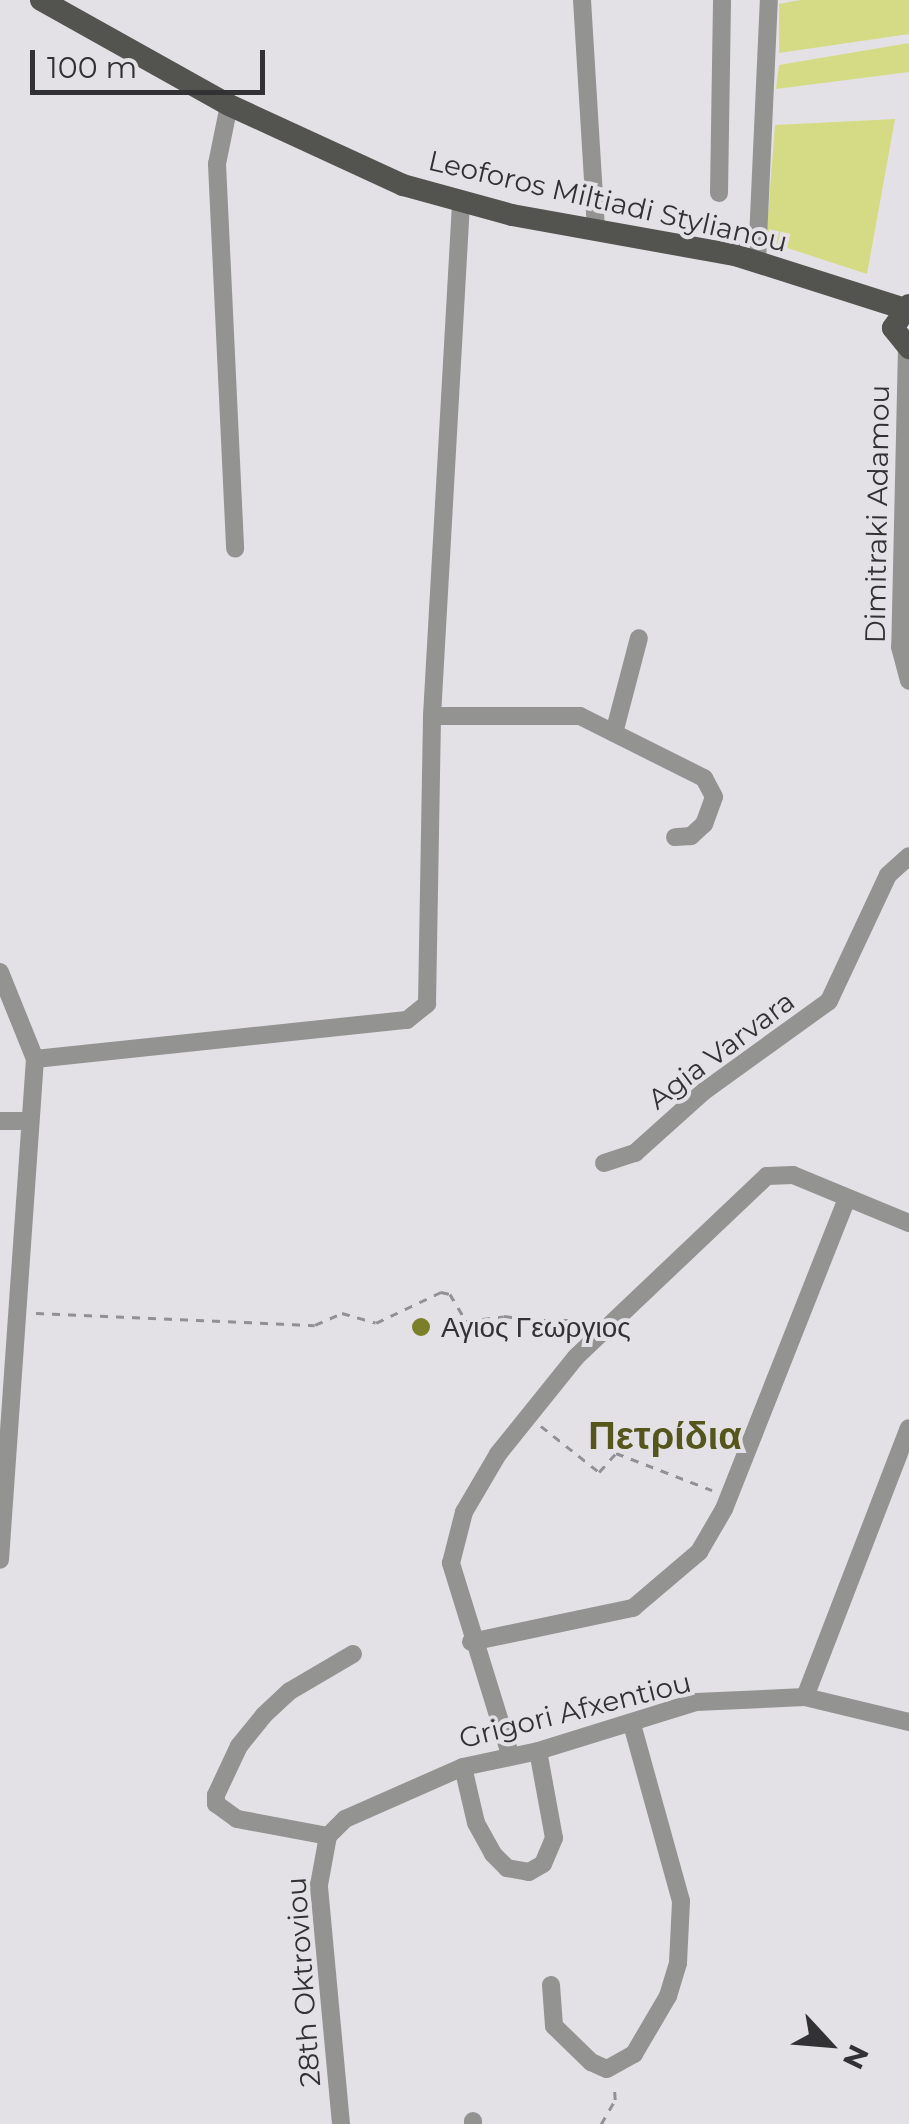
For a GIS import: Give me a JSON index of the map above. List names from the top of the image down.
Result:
{
  "streets": {
    "main road": ["Leoforos Miltiadi Stylianou"],
    "street": [
      "Dimitraki Adamou",
      "Agia Varvara",
      "Grigori Afxentiou",
      "28th Oktroviou"
    ]
  },
  "crossings": [
    ["Leoforos Miltiadi Stylianou", "Dimitraki Adamou"],
    ["Grigori Afxentiou", "28th Oktroviou"]
  ],
  "districts": ["Πετρίδια"],
  "places": ["Αγιος Γεωργιος"],
  "scale_bar": "100 m",
  "north": "bottom right"
}
